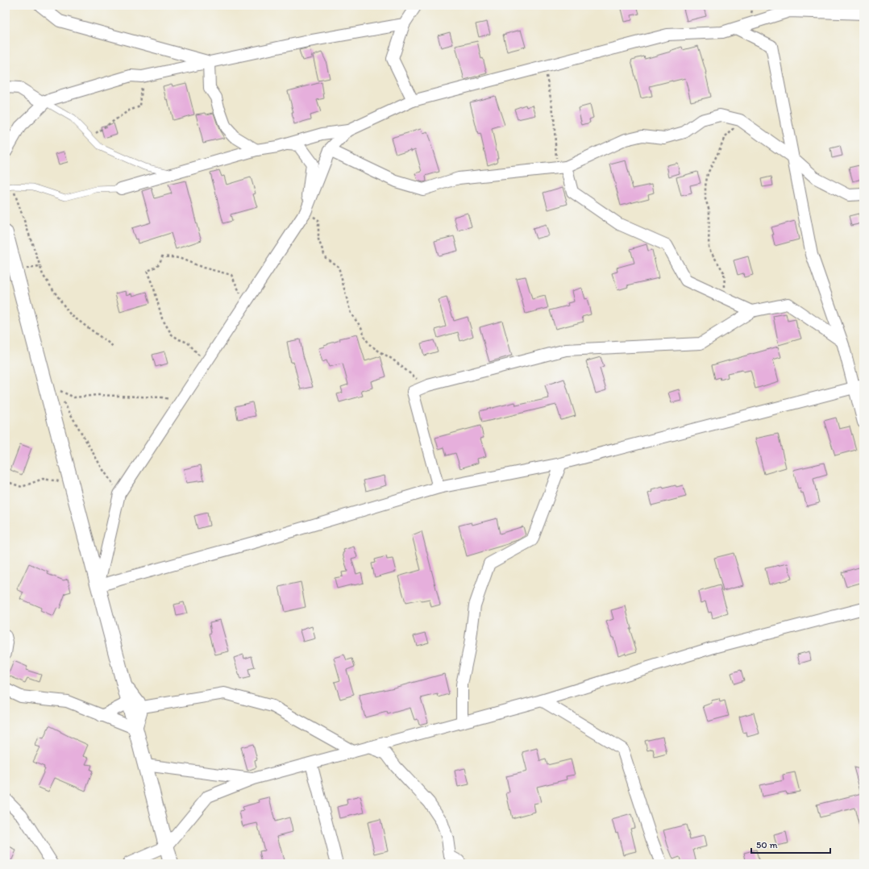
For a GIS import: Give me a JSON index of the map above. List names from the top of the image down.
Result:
{
  "scale_bar": "50 m"
}
